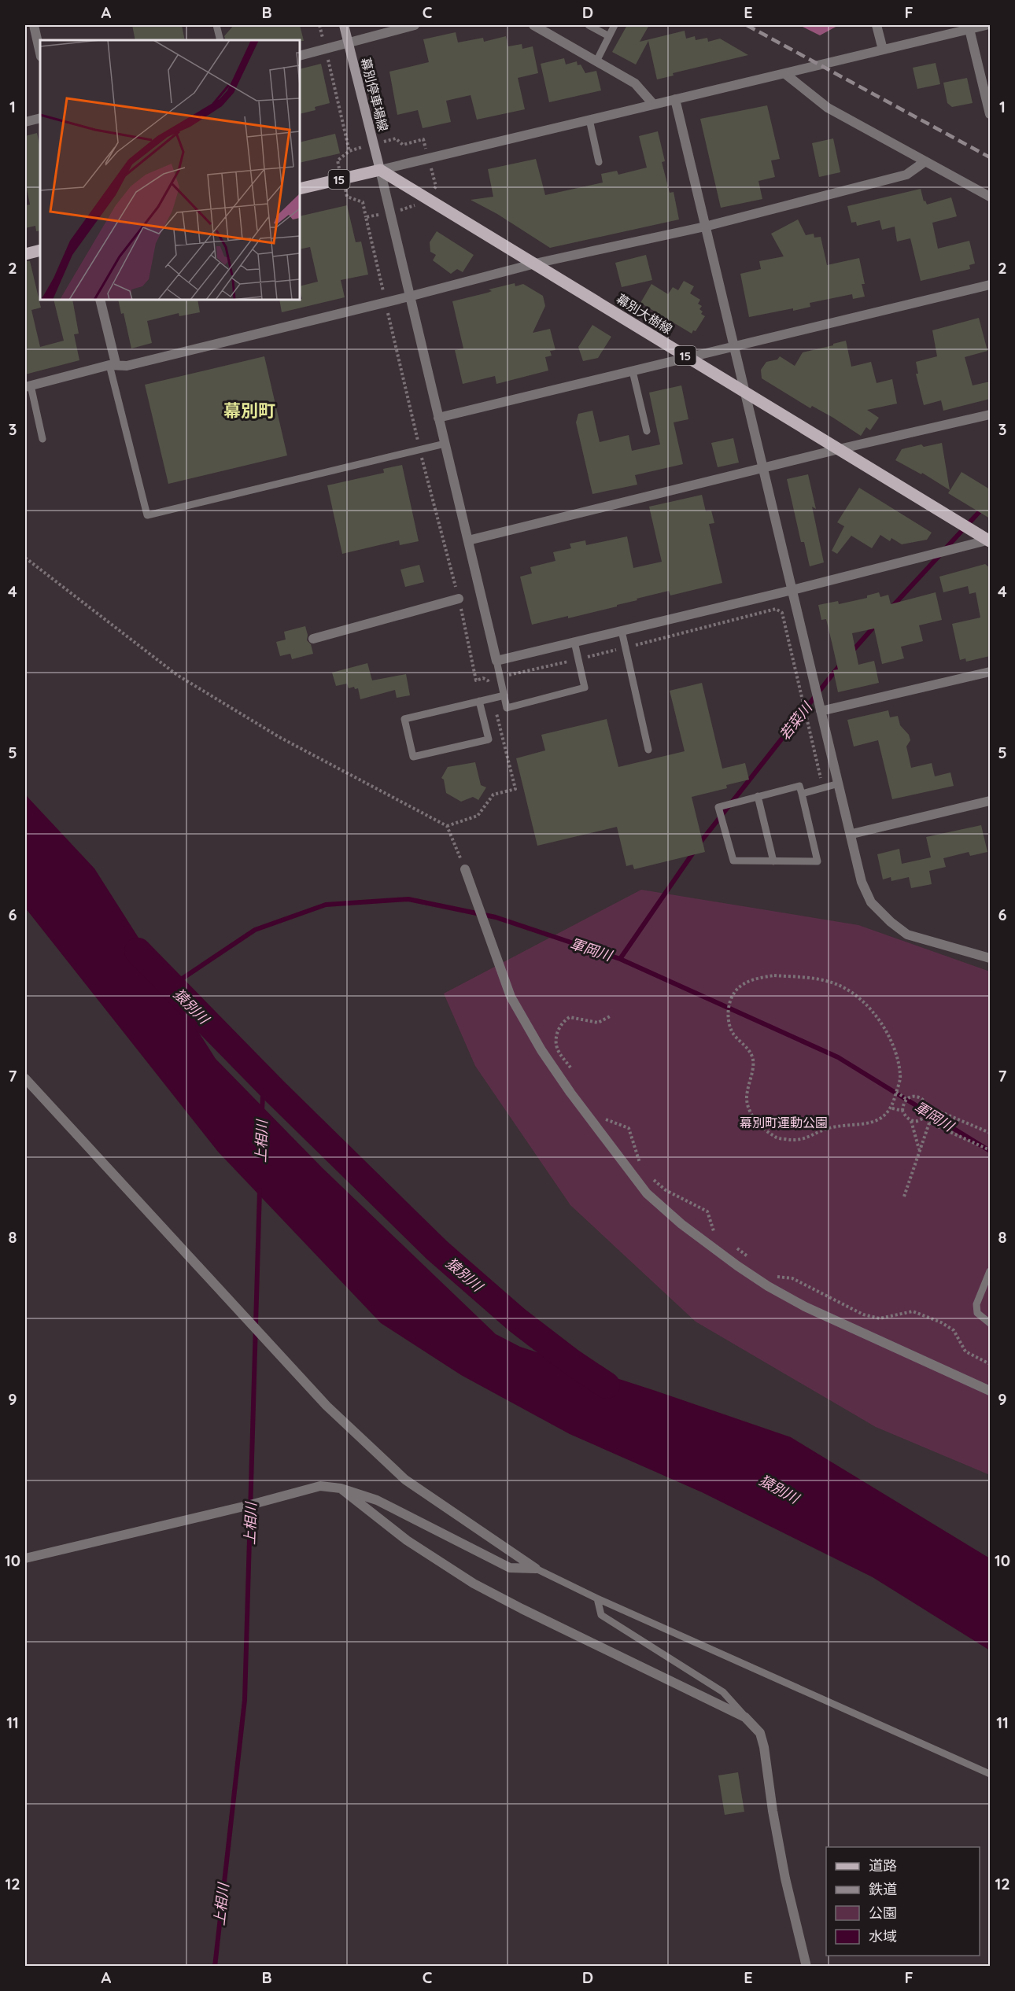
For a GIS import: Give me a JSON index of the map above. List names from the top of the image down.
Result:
{
  "streets": {
    "main road": ["幕別停車場線", "15", "幕別大樹線"]
  },
  "crossings": [
    ["幕別停車場線", "15"],
    ["幕別停車場線", "幕別大樹線"],
    ["15", "幕別大樹線"]
  ],
  "districts": ["幕別町"],
  "water": [
    "若菜川",
    "軍岡川",
    "猿別川",
    "上相川"
  ],
  "parks": ["幕別町運動公園"],
  "legend": [
    "道路",
    "鉄道",
    "公園",
    "水域"
  ],
  "grid": {
    "columns": [
      "A",
      "B",
      "C",
      "D",
      "E",
      "F"
    ],
    "rows": [
      "1",
      "2",
      "3",
      "4",
      "5",
      "6",
      "7",
      "8",
      "9",
      "10",
      "11",
      "12"
    ]
  }
}
